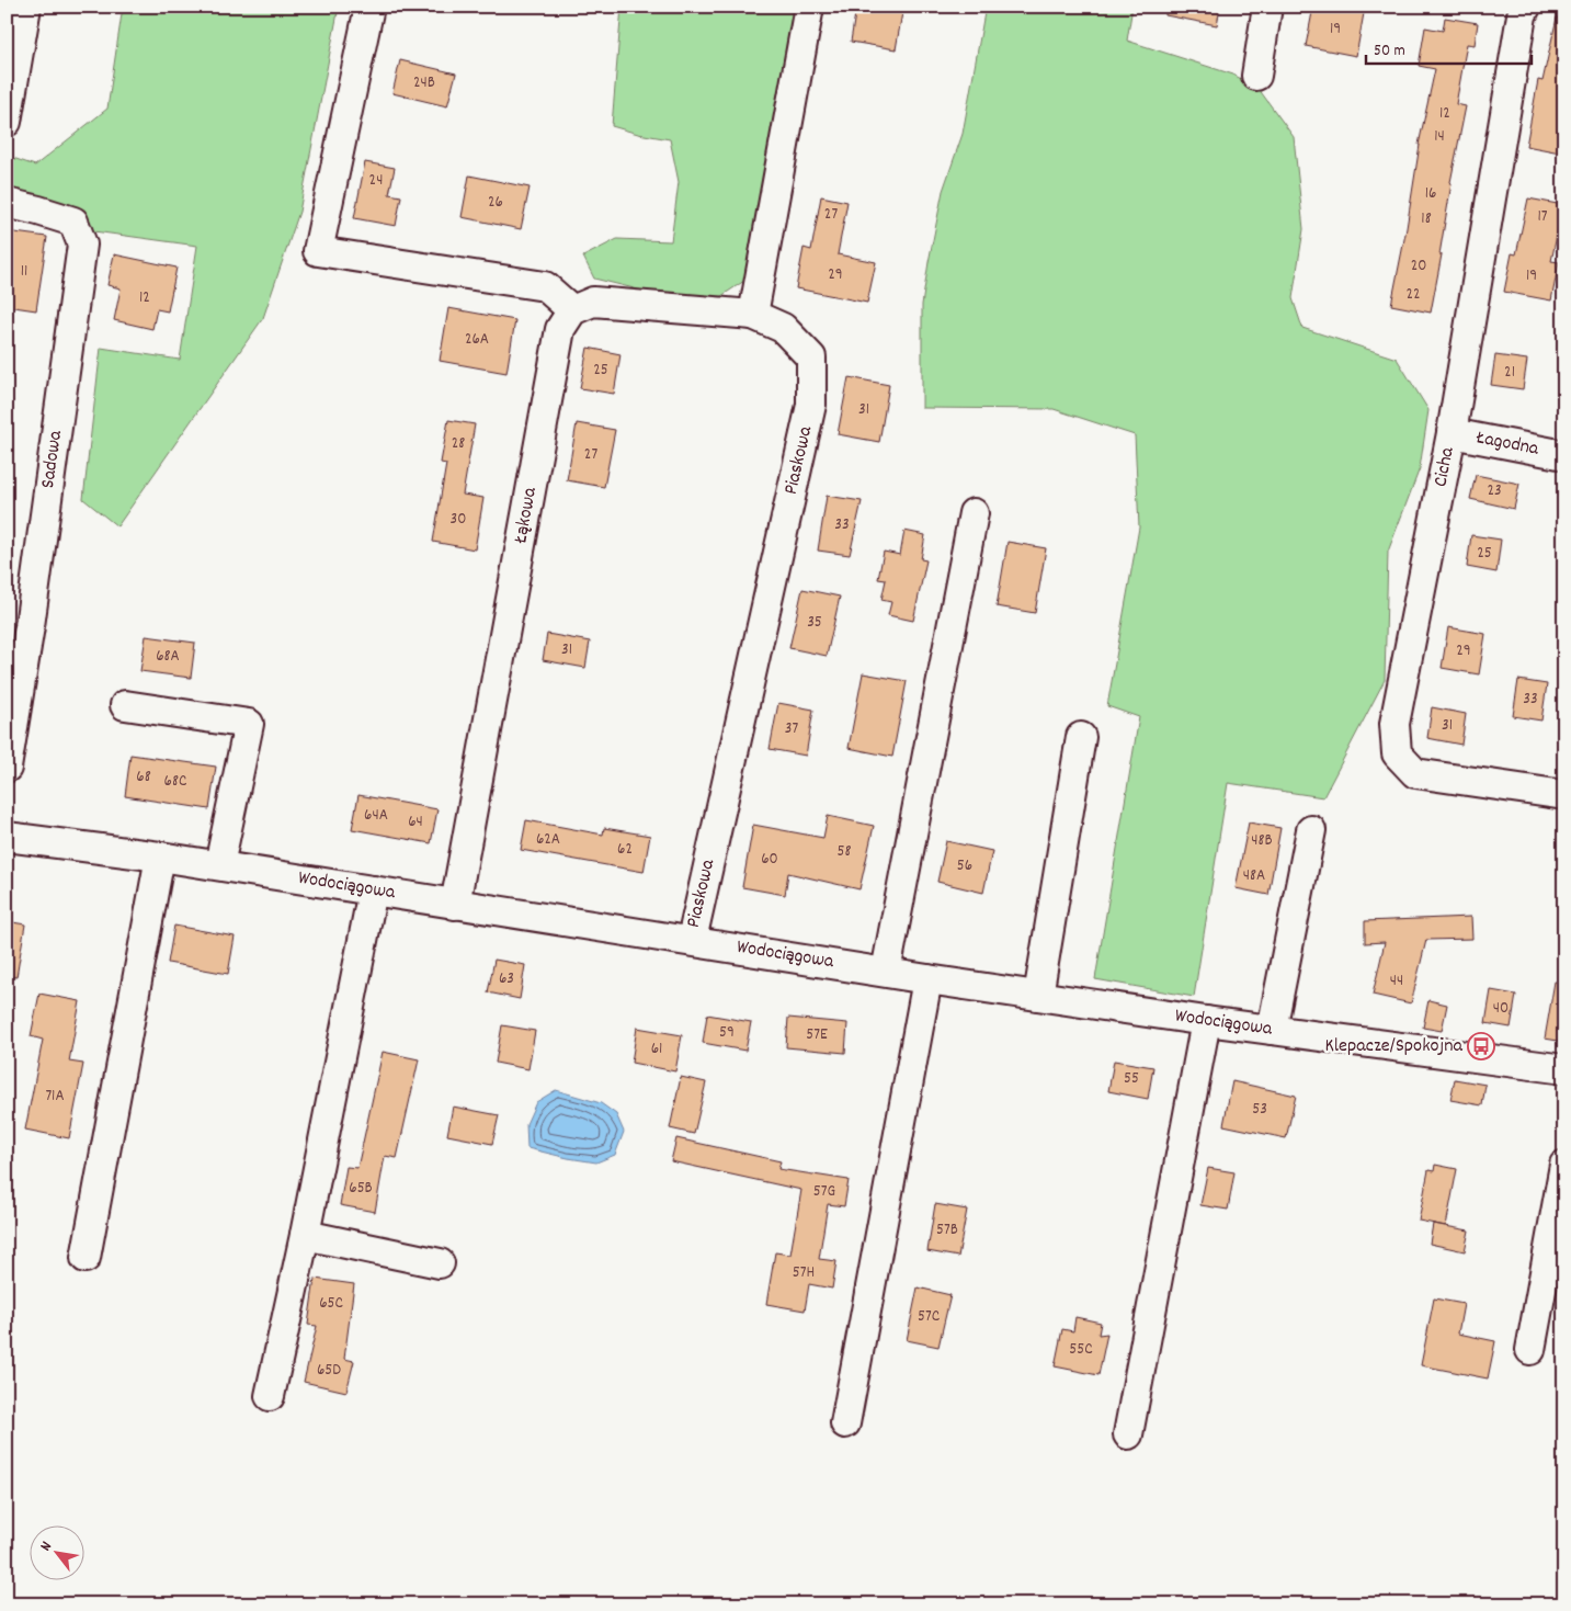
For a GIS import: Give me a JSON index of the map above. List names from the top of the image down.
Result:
{
  "streets": {
    "street": [
      "Łagodna",
      "Sadowa",
      "Piaskowa",
      "Cicha",
      "Łąkowa",
      "Wodociągowa"
    ]
  },
  "crossings": [
    ["Łagodna", "Cicha"],
    ["Piaskowa", "Wodociągowa"],
    ["Łąkowa", "Wodociągowa"]
  ],
  "places": {
    "bus stop": ["Klepacze/Spokojna"]
  },
  "house_numbers": [
    "19",
    "24B",
    "12",
    "14",
    "24",
    "16",
    "26",
    "27",
    "17",
    "18",
    "20",
    "11",
    "29",
    "19",
    "22",
    "12",
    "26A",
    "25",
    "21",
    "31",
    "28",
    "27",
    "23",
    "30",
    "33",
    "25",
    "35",
    "31",
    "29",
    "68A",
    "33",
    "31",
    "37",
    "68",
    "68C",
    "64A",
    "64",
    "62A",
    "48B",
    "62",
    "58",
    "60",
    "56",
    "48A",
    "63",
    "44",
    "40",
    "59",
    "57E",
    "61",
    "55",
    "71A",
    "53",
    "65B",
    "57G",
    "57B",
    "57H",
    "65C",
    "57C",
    "55C",
    "65D"
  ],
  "scale_bar": "50 m",
  "north": "top left"
}
